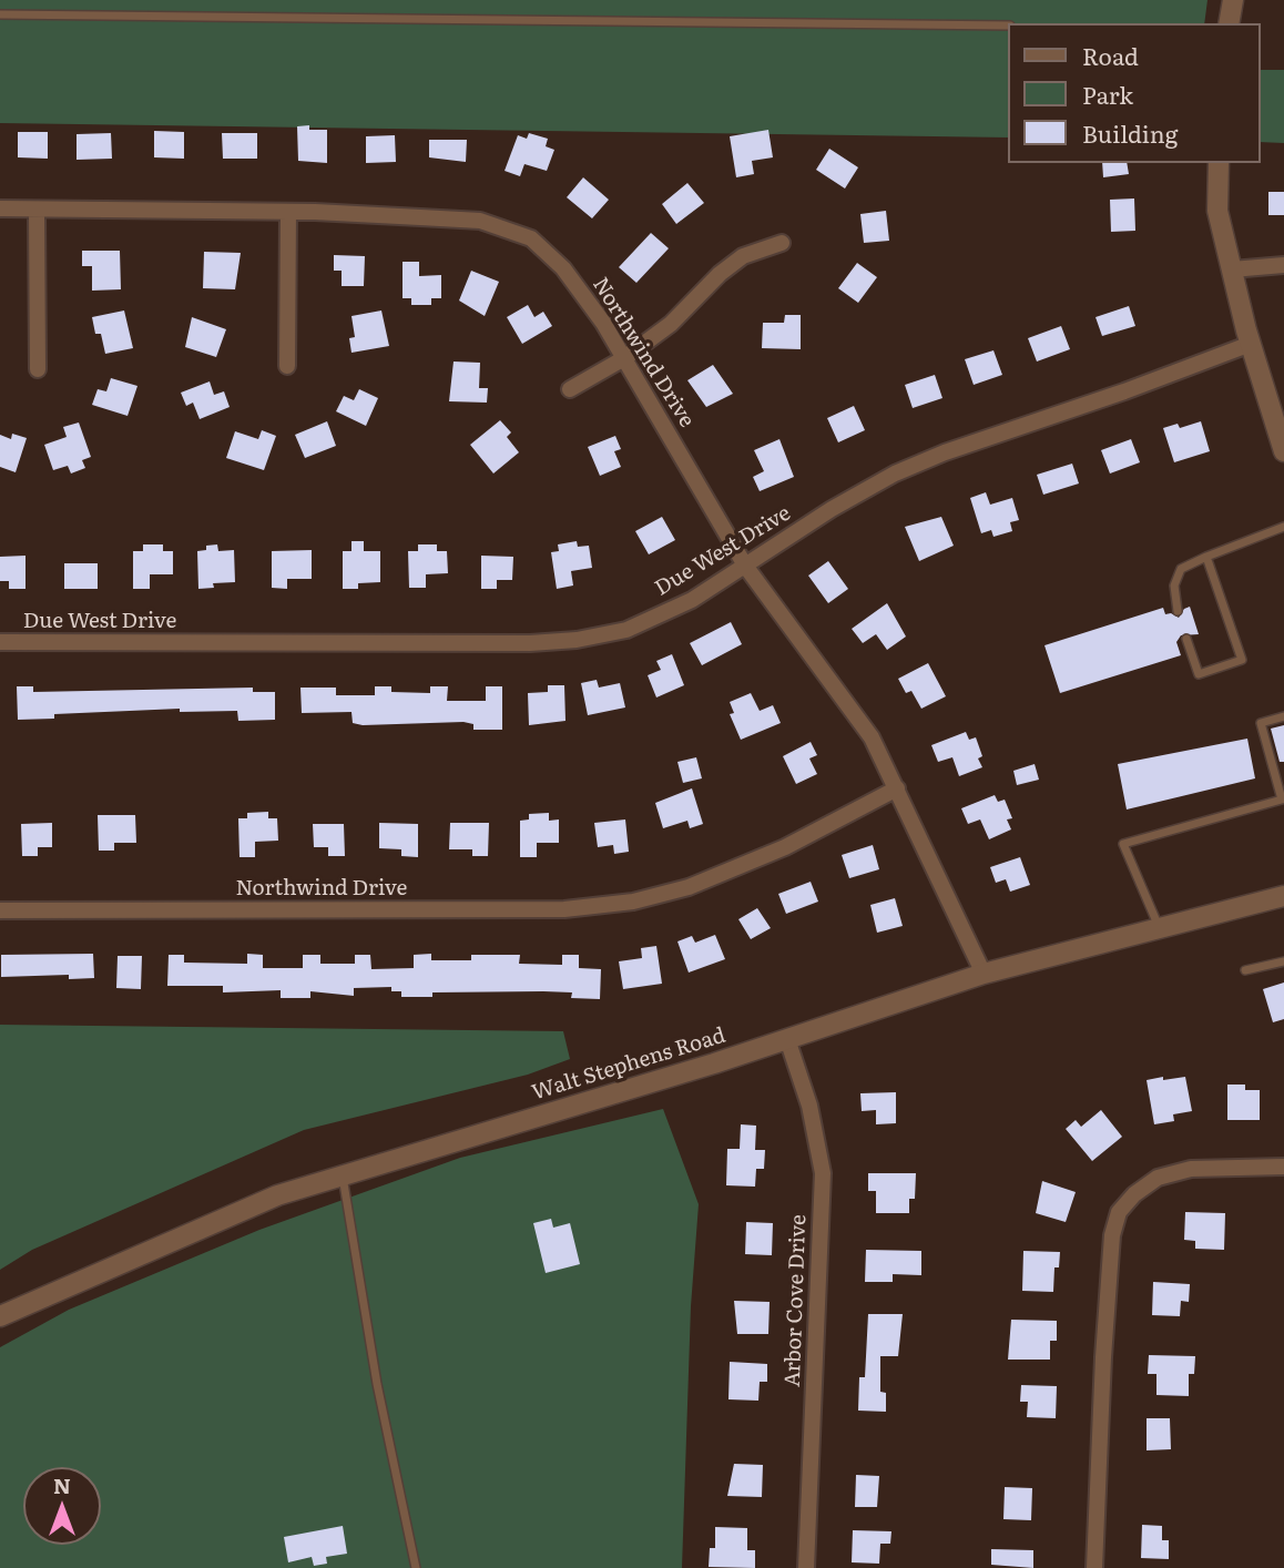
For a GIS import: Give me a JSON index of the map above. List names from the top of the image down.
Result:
{
  "streets": {
    "street": [
      "Northwind Drive",
      "Due West Drive",
      "Walt Stephens Road",
      "Arbor Cove Drive"
    ]
  },
  "crossings": [
    ["Northwind Drive", "Due West Drive"],
    ["Northwind Drive", "Walt Stephens Road"],
    ["Walt Stephens Road", "Arbor Cove Drive"]
  ],
  "legend": ["Road", "Park", "Building"],
  "north": "top"
}
